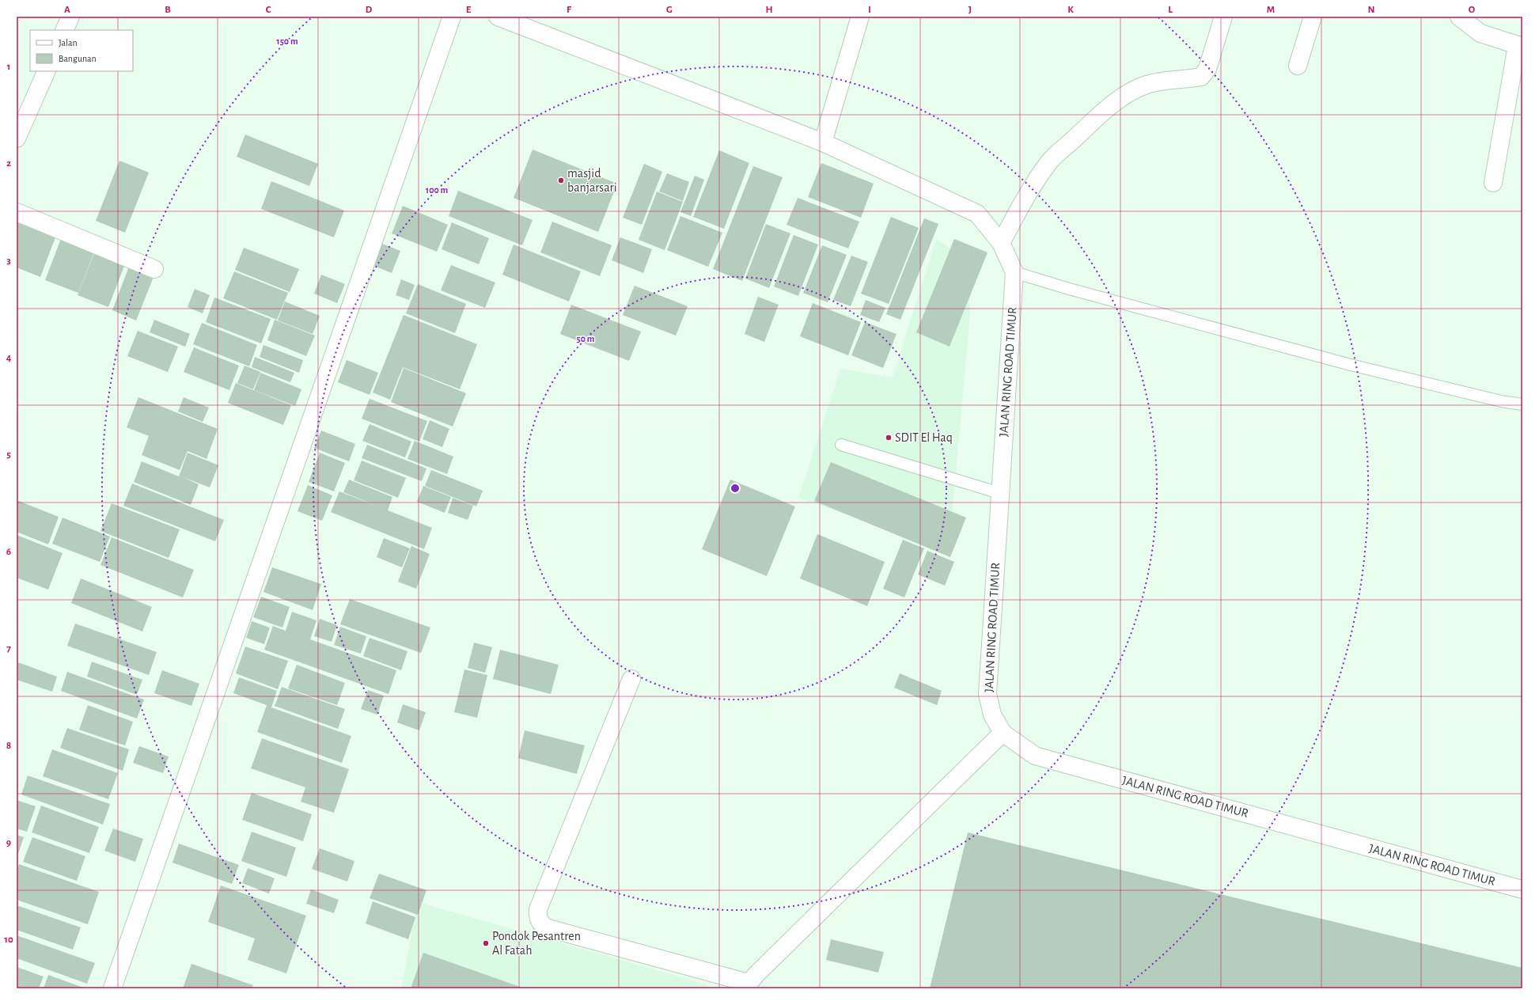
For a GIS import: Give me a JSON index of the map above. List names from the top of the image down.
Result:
{
  "streets": {
    "street": ["JALAN RING ROAD TIMUR"]
  },
  "places": ["masjid banjarsari", "SDIT El Haq", "Pondok Pesantren Al Fatah"],
  "legend": ["Jalan", "Bangunan"],
  "grid": {
    "columns": [
      "A",
      "B",
      "C",
      "D",
      "E",
      "F",
      "G",
      "H",
      "I",
      "J",
      "K",
      "L",
      "M",
      "N",
      "O"
    ],
    "rows": [
      "1",
      "2",
      "3",
      "4",
      "5",
      "6",
      "7",
      "8",
      "9",
      "10"
    ]
  },
  "rings": ["150 m", "100 m", "50 m"]
}
